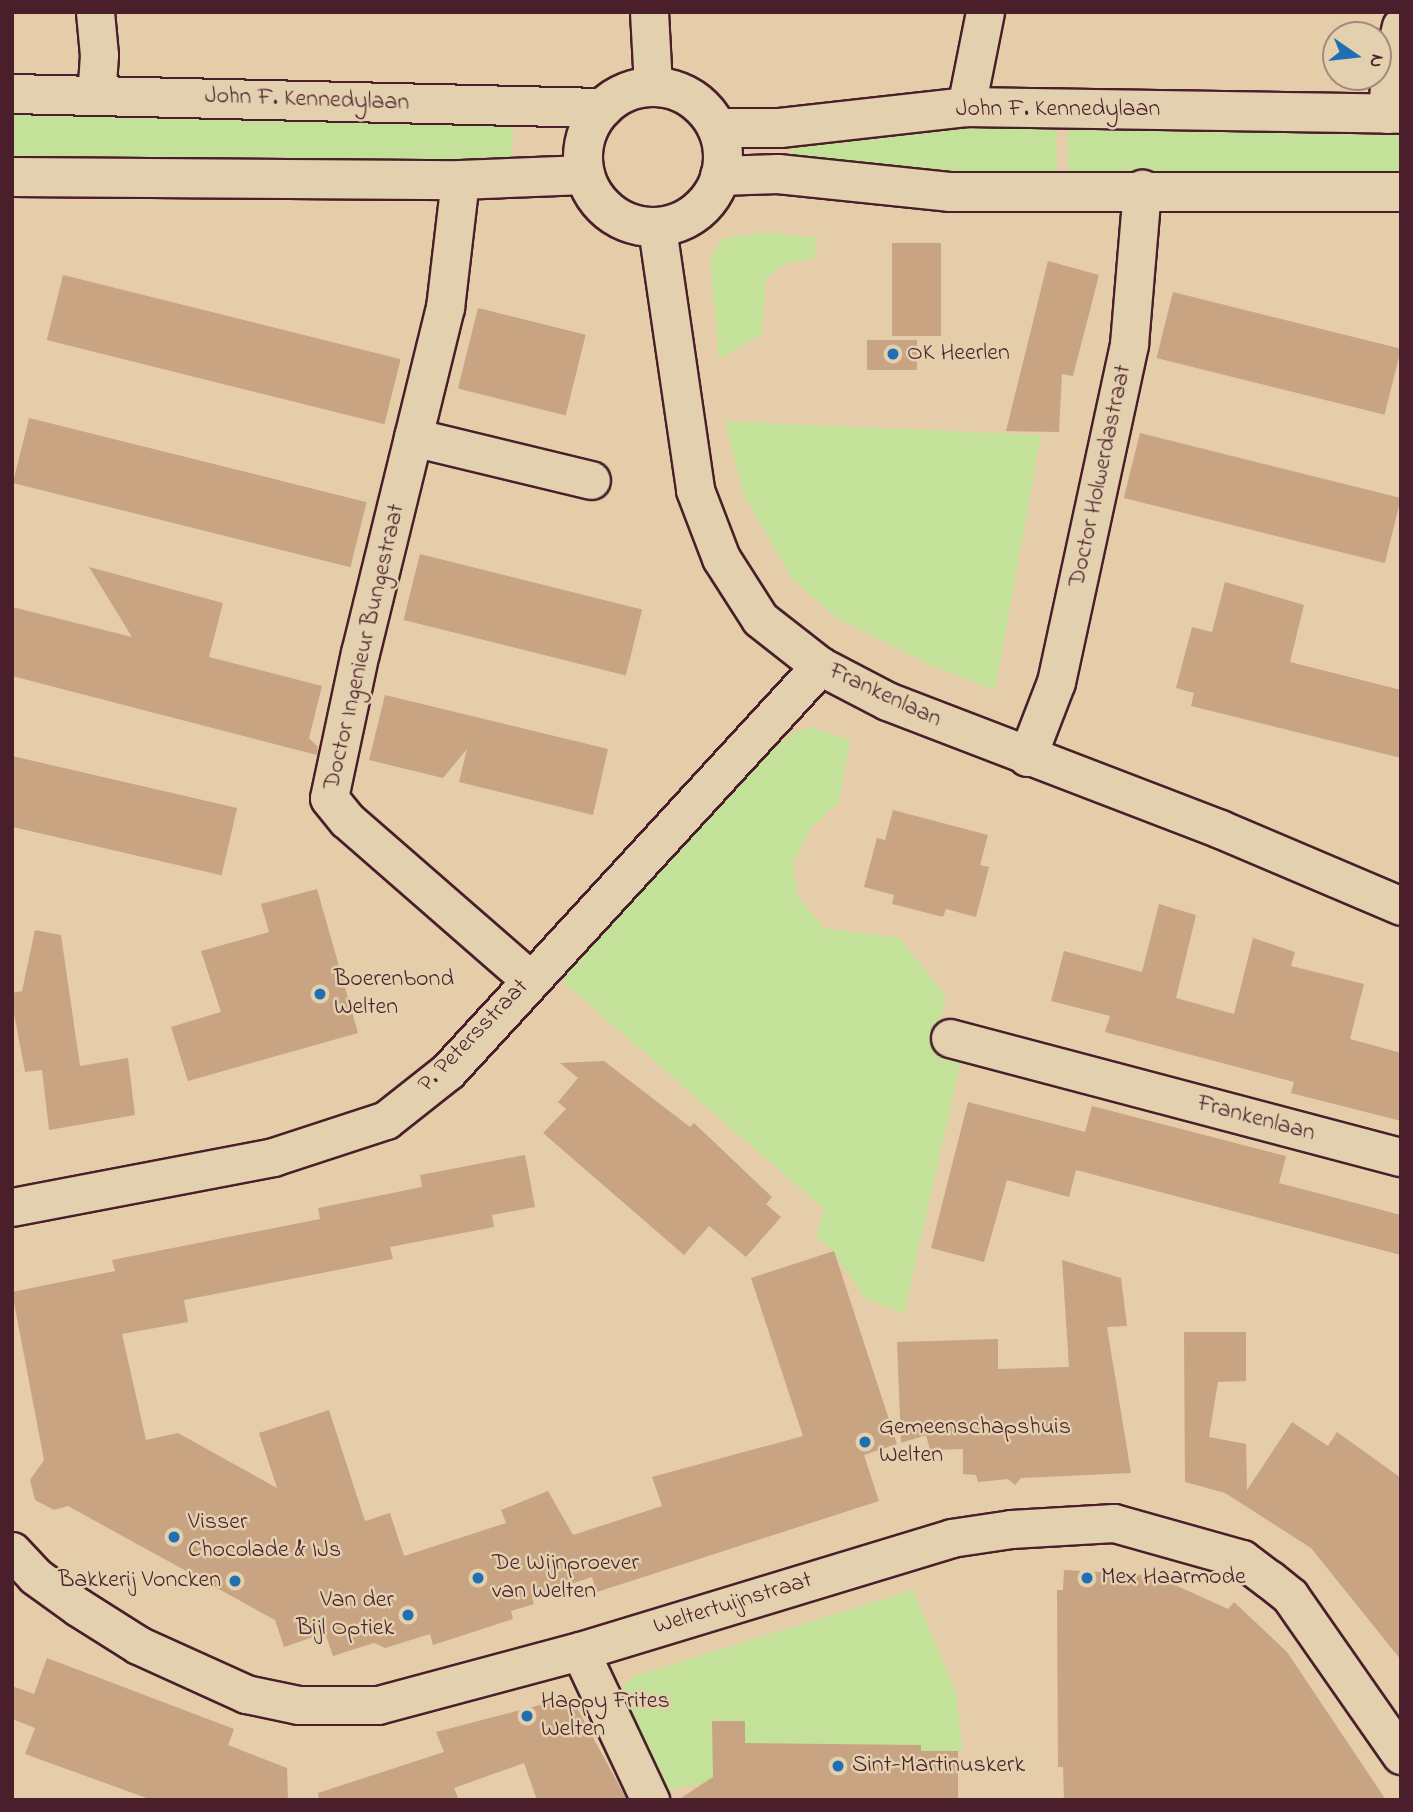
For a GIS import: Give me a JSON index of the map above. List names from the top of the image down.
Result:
{
  "streets": {
    "street": [
      "John F. Kennedylaan",
      "Doctor Holwerdastraat",
      "Doctor Ingenieur Bungestraat",
      "Frankenlaan",
      "P. Petersstraat",
      "Weltertuijnstraat"
    ]
  },
  "crossings": [
    ["John F. Kennedylaan", "Frankenlaan"],
    ["Doctor Holwerdastraat", "Frankenlaan"],
    ["Doctor Ingenieur Bungestraat", "P. Petersstraat"],
    ["Frankenlaan", "P. Petersstraat"]
  ],
  "places": [
    "OK Heerlen",
    "Boerenbond Welten",
    "Gemeenschapshuis Welten",
    "Visser Chocolade & IJs",
    "De Wijnproever van Welten",
    "Mex Haarmode",
    "Bakkerij Voncken",
    "Van der Bijl Optiek",
    "Happy Frites Welten",
    "Sint-Martinuskerk"
  ],
  "north": "right"
}
